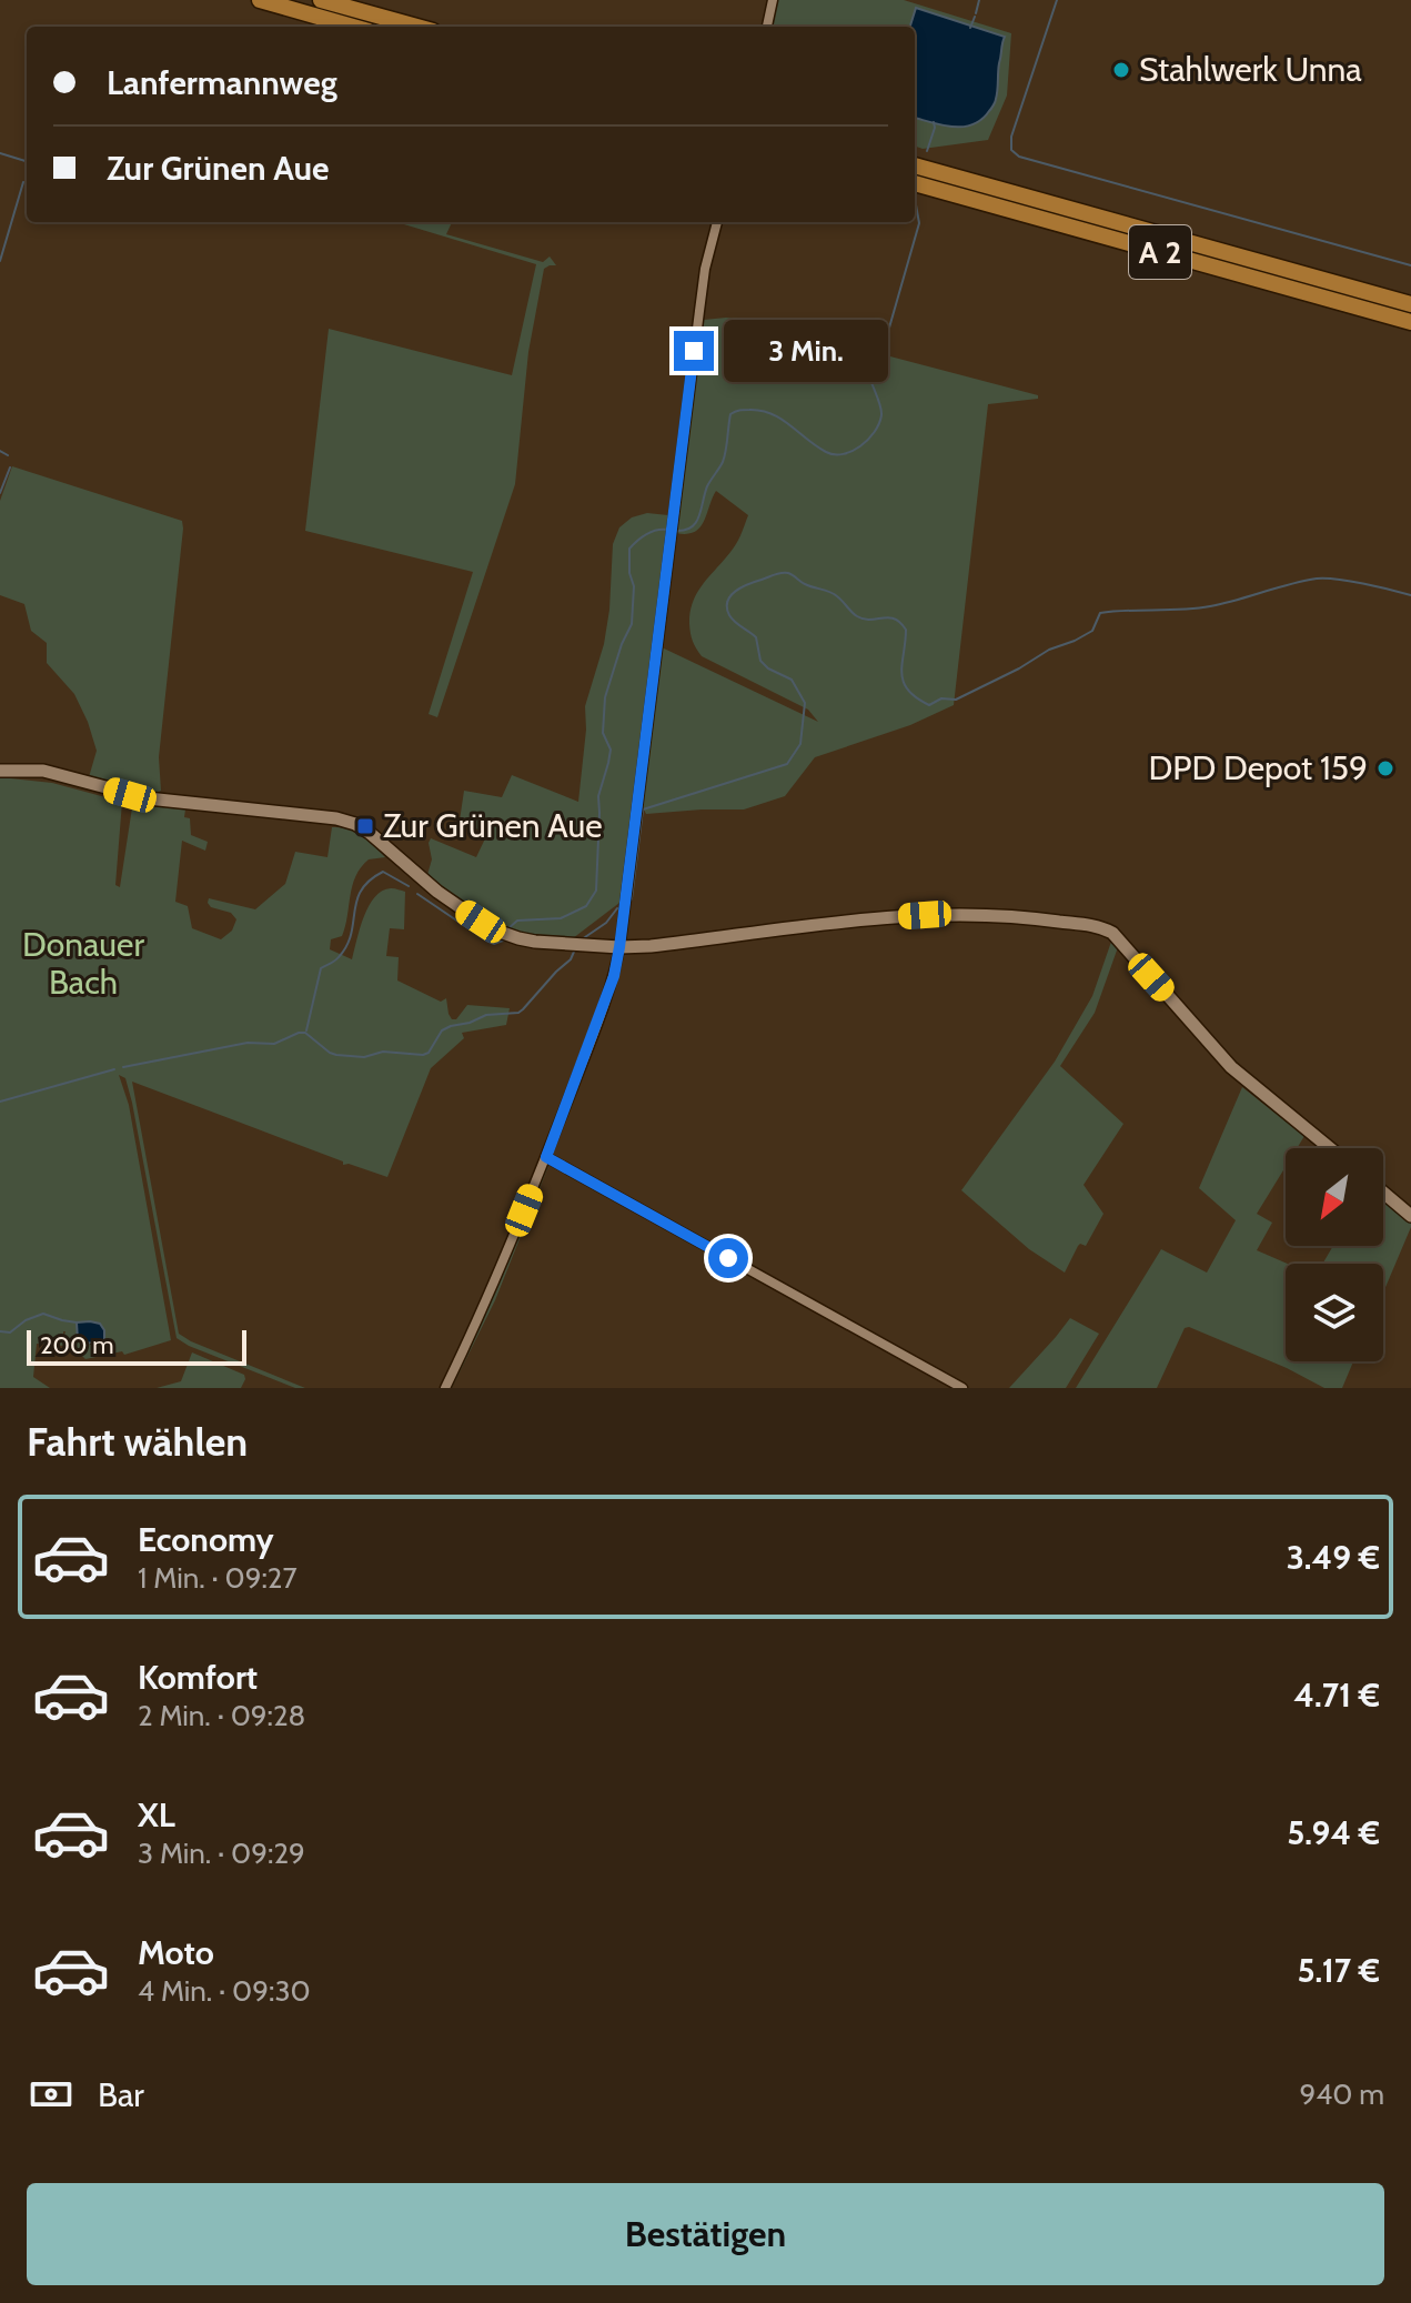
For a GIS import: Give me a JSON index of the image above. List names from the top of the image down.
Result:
{
  "streets": {
    "highway": ["A 2"]
  },
  "parks": ["Donauer Bach"],
  "places": {
    "other": ["Stahlwerk Unna", "DPD Depot 159"],
    "transit": ["Zur Grünen Aue"]
  },
  "scale_bar": "200 m",
  "north": "bottom left",
  "page": {
    "banner": ["Lanfermannweg", "Zur Grünen Aue"],
    "bubble": "3 Min.",
    "scale": "200 m",
    "heading": "Fahrt wählen",
    "list": [
      {
        "name": "Economy",
        "note": "1 Min. · 09:27",
        "value": "3.49 €"
      },
      {
        "name": "Komfort",
        "note": "2 Min. · 09:28",
        "value": "4.71 €"
      },
      {
        "name": "XL",
        "note": "3 Min. · 09:29",
        "value": "5.94 €"
      },
      {
        "name": "Moto",
        "note": "4 Min. · 09:30",
        "value": "5.17 €"
      }
    ],
    "pay": ["Bar", "940 m"],
    "buttons": "Bestätigen"
  }
}
